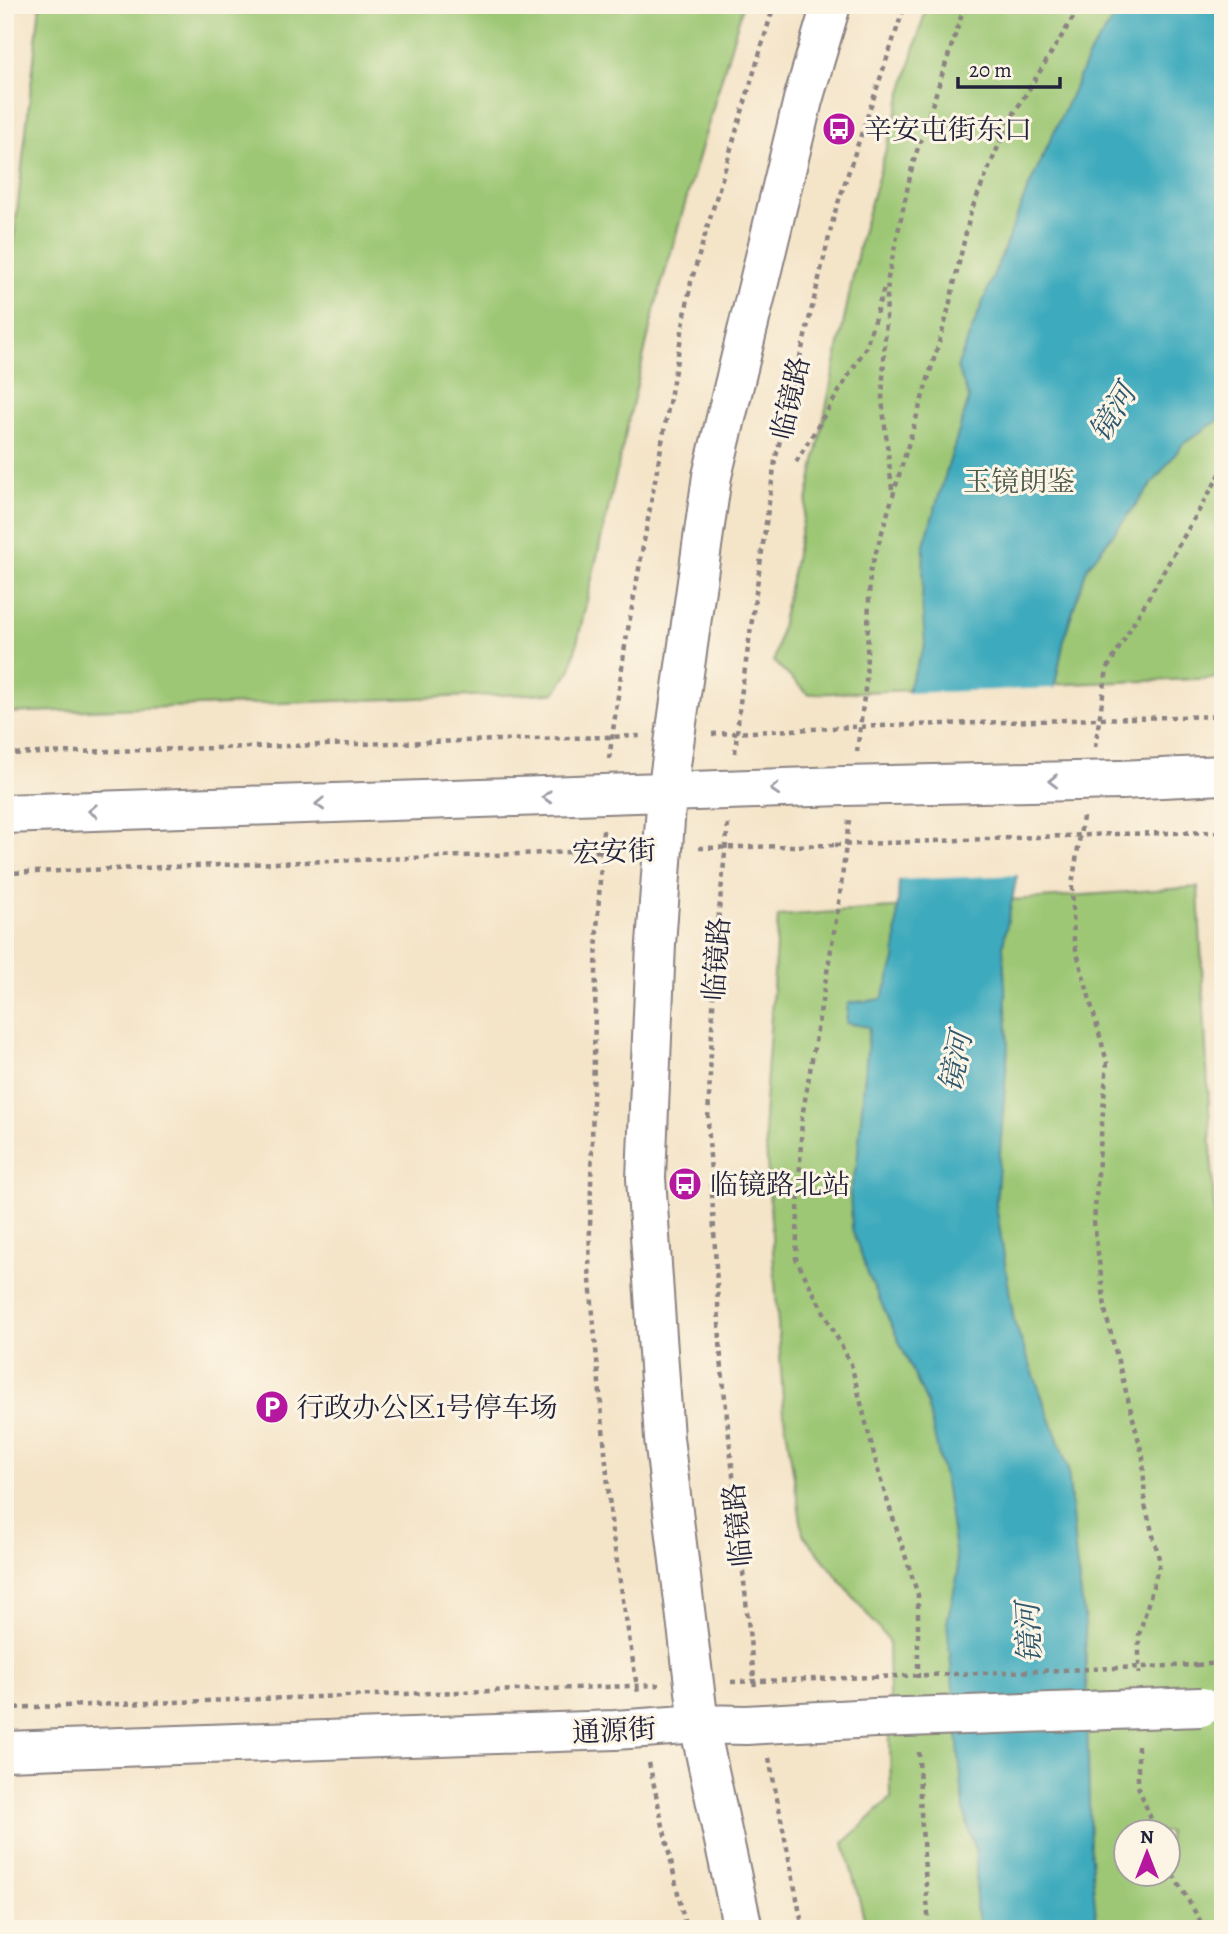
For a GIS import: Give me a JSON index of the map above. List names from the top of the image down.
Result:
{
  "streets": {
    "street": ["临镜路", "宏安街", "通源街"]
  },
  "crossings": [
    ["临镜路", "宏安街"],
    ["临镜路", "通源街"]
  ],
  "one_way": ["宏安街"],
  "water": ["镜河"],
  "parks": ["玉镜朗鉴"],
  "places": {
    "bus stop": ["辛安屯街东口", "临镜路北站"],
    "parking": ["行政办公区1号停车场"]
  },
  "scale_bar": "20 m",
  "north": "top"
}
